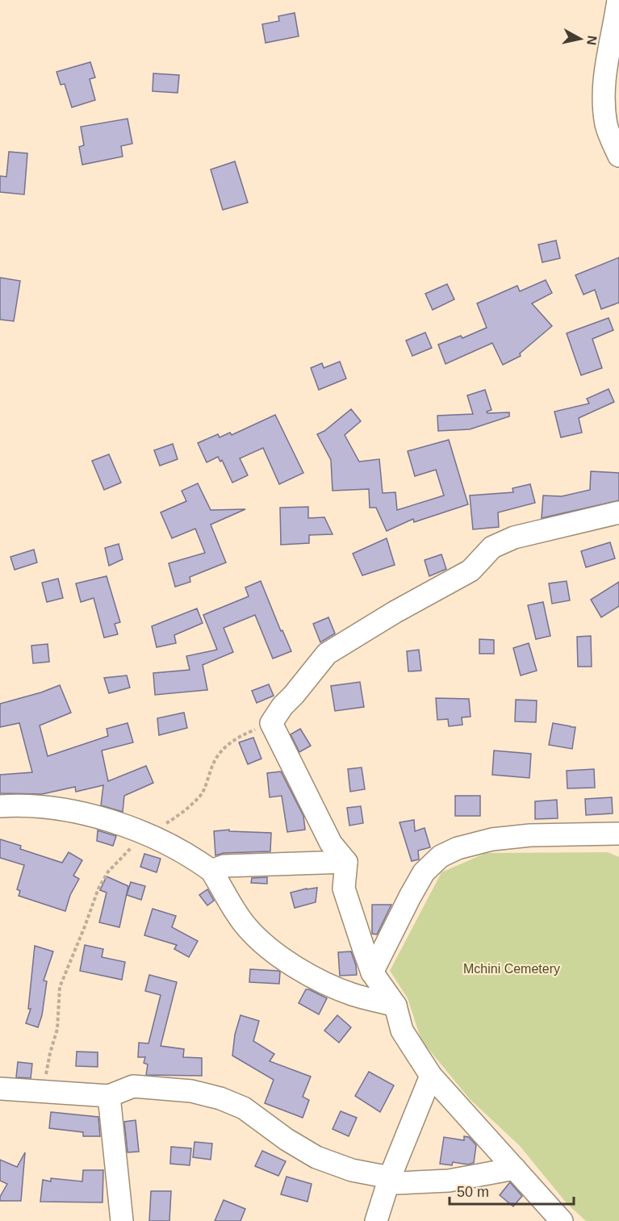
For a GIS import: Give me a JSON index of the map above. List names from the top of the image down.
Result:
{
  "parks": ["Mchini Cemetery"],
  "scale_bar": "50 m",
  "north": "right"
}
